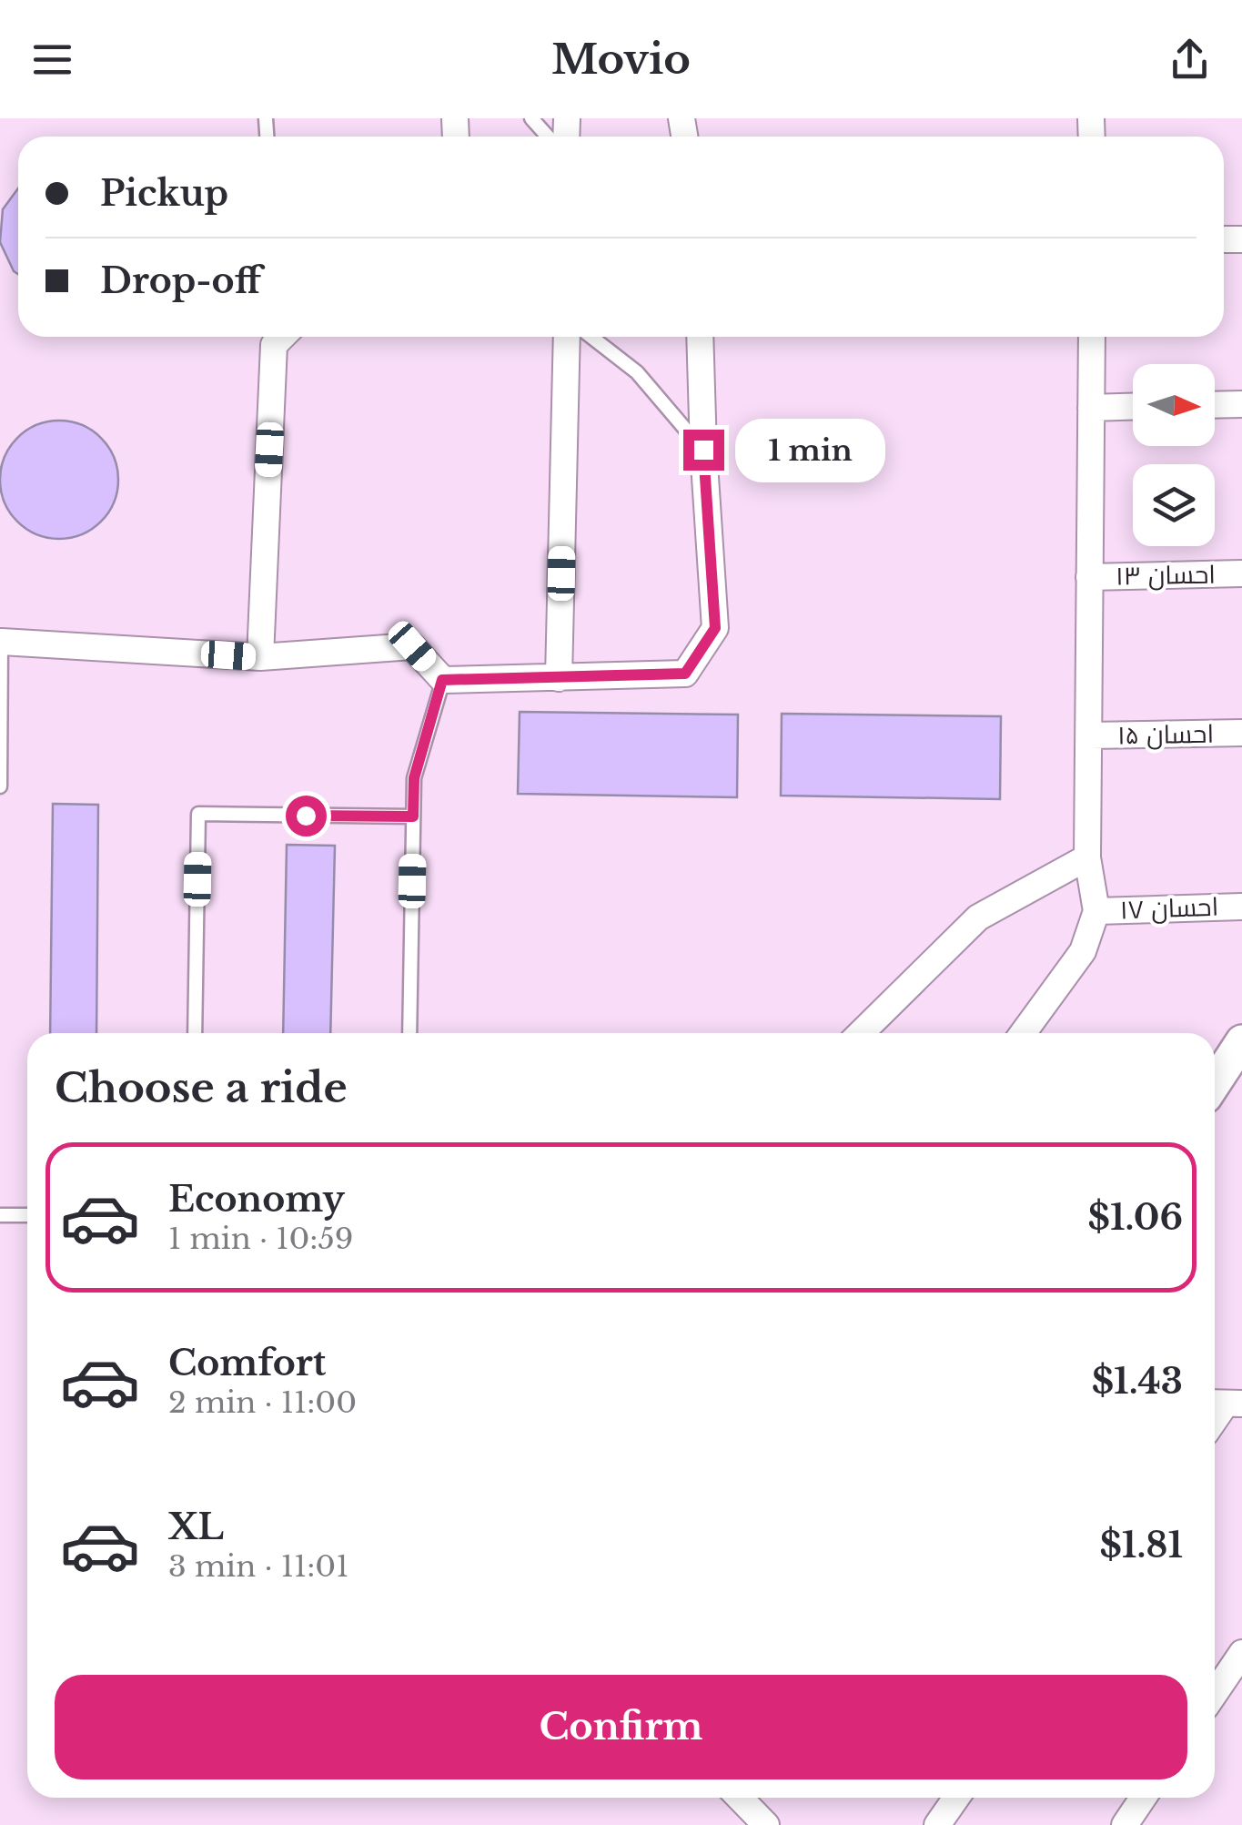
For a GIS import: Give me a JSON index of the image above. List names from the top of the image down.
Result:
{
  "streets": {
    "street": ["احسان ۱۳", "احسان ۱۵", "احسان ۱۷"]
  },
  "crossings": [
    ["احسان ۱۳", "احسان ۱۷"],
    ["احسان ۱۵", "احسان ۱۷"]
  ],
  "north": "right",
  "page": {
    "header": "Movio",
    "banner": ["Pickup", "Drop-off"],
    "bubble": "1 min",
    "heading": "Choose a ride",
    "list": [
      {
        "name": "Economy",
        "note": "1 min · 10:59",
        "value": "$1.06"
      },
      {
        "name": "Comfort",
        "note": "2 min · 11:00",
        "value": "$1.43"
      },
      {
        "name": "XL",
        "note": "3 min · 11:01",
        "value": "$1.81"
      }
    ],
    "buttons": "Confirm"
  }
}
